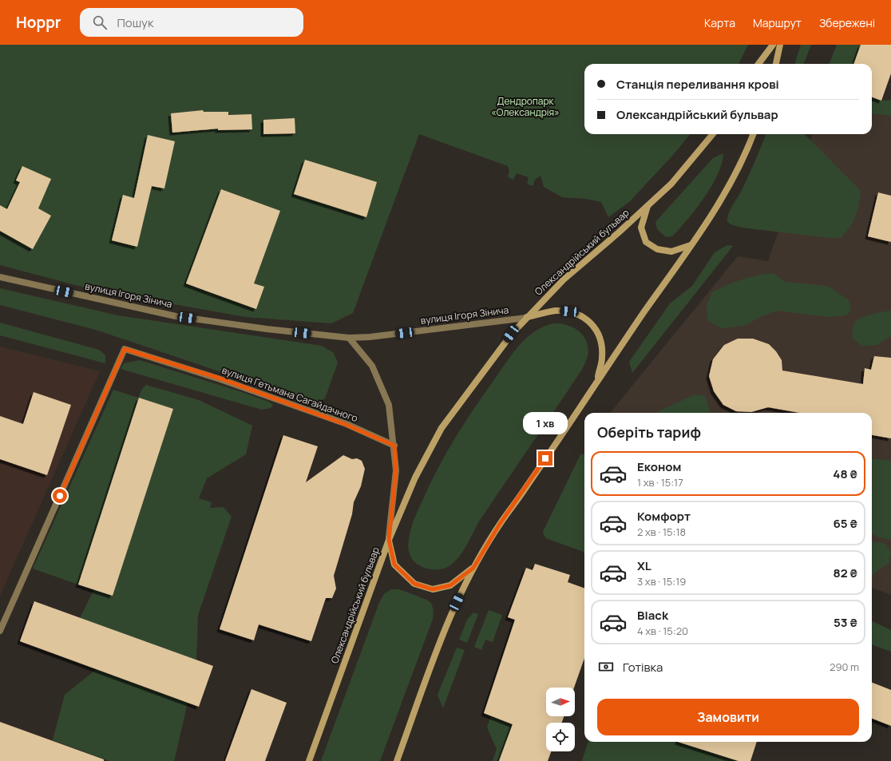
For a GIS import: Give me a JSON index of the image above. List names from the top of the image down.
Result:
{
  "streets": {
    "main road": ["Олександрійський бульвар"],
    "street": ["вулиця Ігоря Зінича", "вулиця Гетьмана Сагайдачного"]
  },
  "crossings": [
    ["Олександрійський бульвар", "вулиця Ігоря Зінича"]
  ],
  "parks": ["Дендропарк «Олександрія»"],
  "north": "right",
  "page": {
    "header": "Hoppr",
    "search": "Пошук",
    "nav": ["Карта", "Маршрут", "Збережені"],
    "banner": ["Станція переливання крові", "Олександрійський бульвар"],
    "bubble": "1 хв",
    "heading": "Оберіть тариф",
    "list": [
      {
        "name": "Економ",
        "note": "1 хв · 15:17",
        "value": "48 ₴"
      },
      {
        "name": "Комфорт",
        "note": "2 хв · 15:18",
        "value": "65 ₴"
      },
      {
        "name": "XL",
        "note": "3 хв · 15:19",
        "value": "82 ₴"
      },
      {
        "name": "Black",
        "note": "4 хв · 15:20",
        "value": "53 ₴"
      }
    ],
    "pay": ["Готівка", "290 m"],
    "buttons": "Замовити"
  }
}
